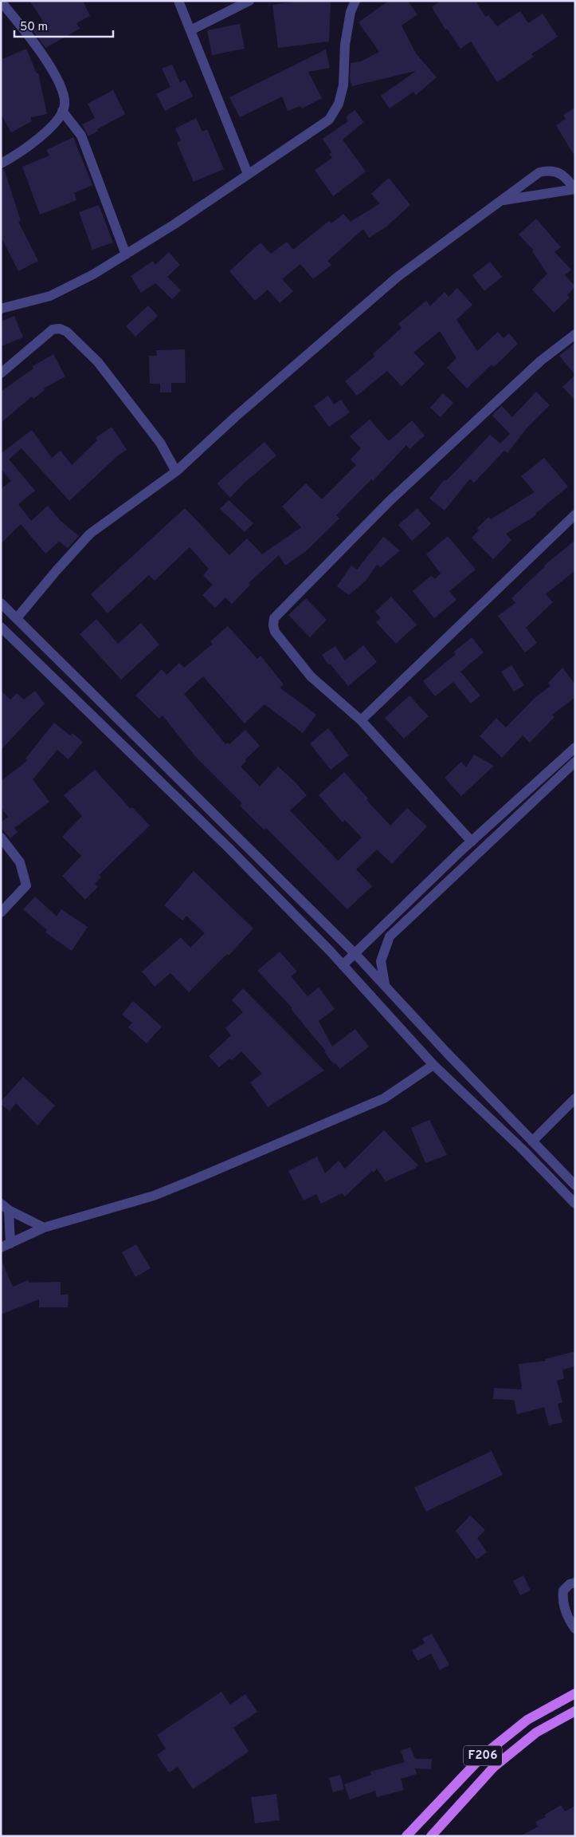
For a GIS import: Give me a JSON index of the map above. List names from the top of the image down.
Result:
{
  "streets": {
    "main road": ["F206"]
  },
  "scale_bar": "50 m"
}
